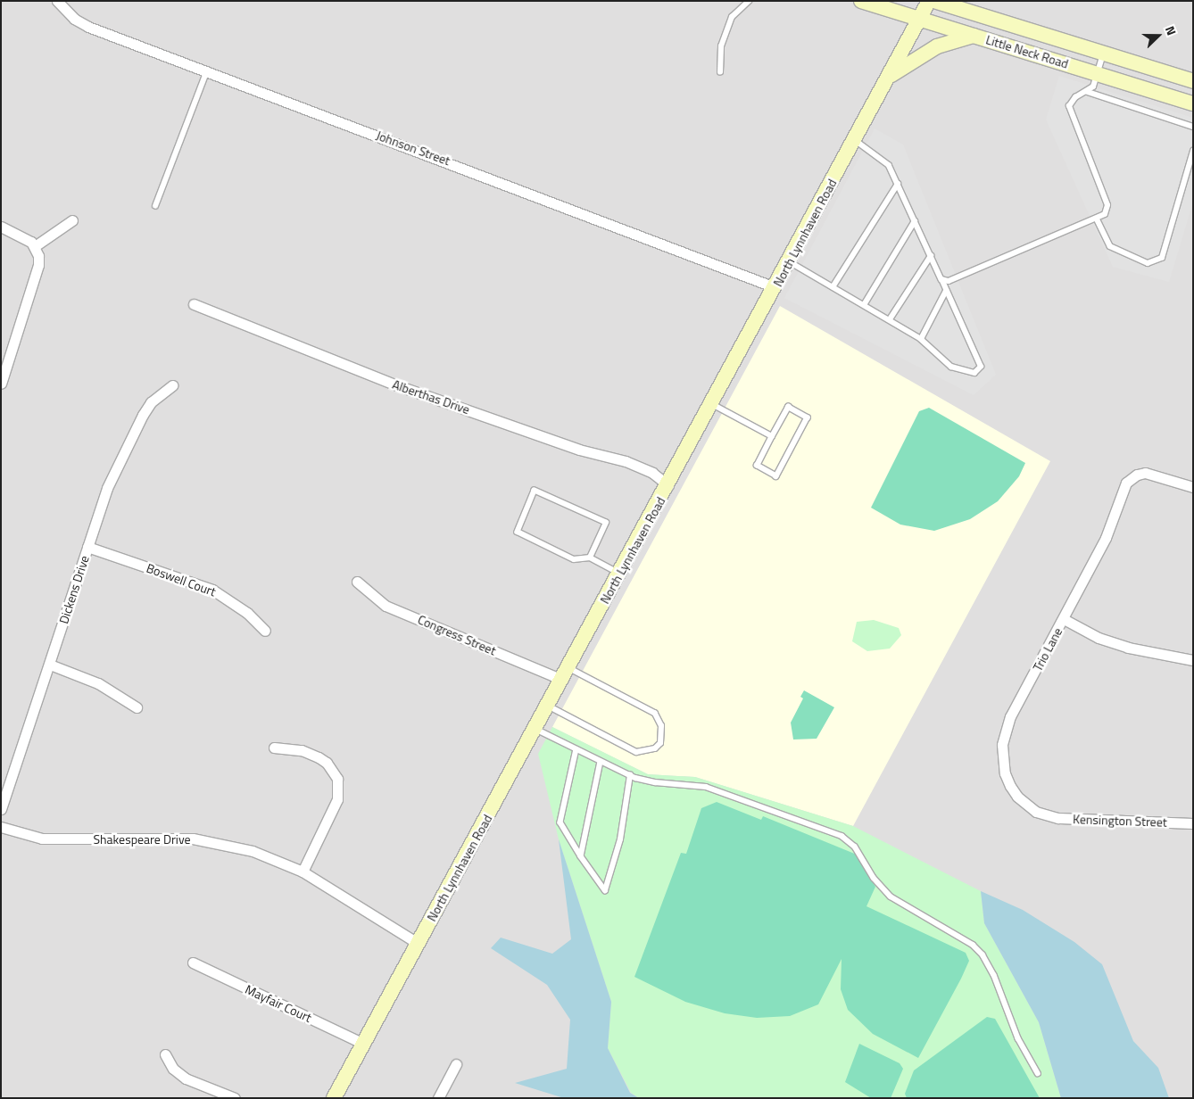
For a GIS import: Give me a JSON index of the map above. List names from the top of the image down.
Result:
{
  "streets": {
    "street": [
      "Little Neck Road",
      "Johnson Street",
      "North Lynnhaven Road",
      "Alberthas Drive",
      "Boswell Court",
      "Dickens Drive",
      "Congress Street",
      "Trio Lane",
      "Kensington Street",
      "Shakespeare Drive",
      "Mayfair Court"
    ]
  },
  "crossings": [
    ["Little Neck Road", "North Lynnhaven Road"],
    ["Johnson Street", "North Lynnhaven Road"],
    ["North Lynnhaven Road", "Alberthas Drive"],
    ["North Lynnhaven Road", "Congress Street"],
    ["North Lynnhaven Road", "Shakespeare Drive"],
    ["North Lynnhaven Road", "Mayfair Court"],
    ["Boswell Court", "Dickens Drive"],
    ["Trio Lane", "Kensington Street"]
  ],
  "north": "right"
}
